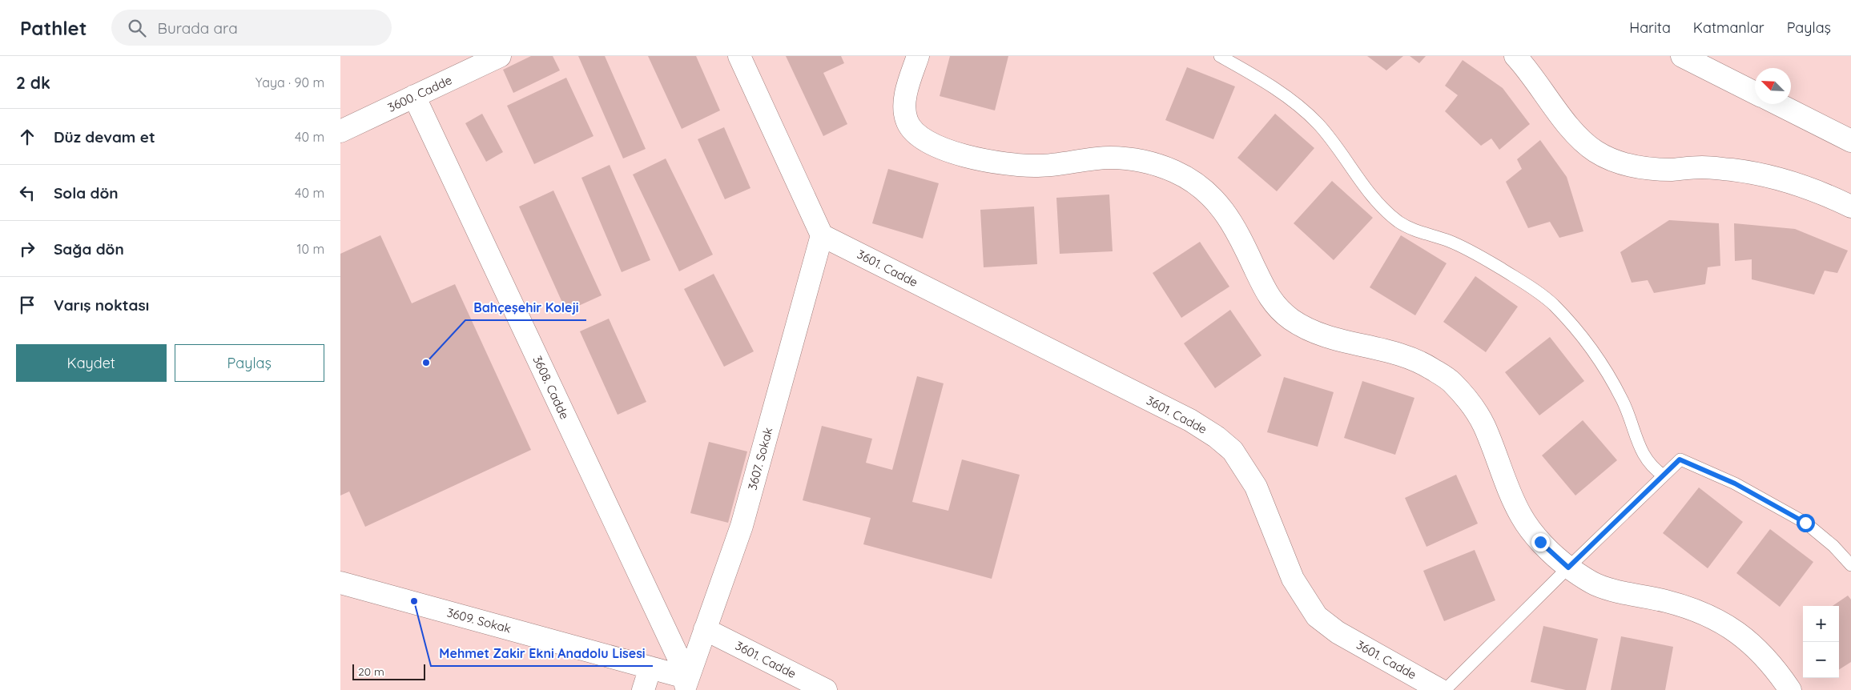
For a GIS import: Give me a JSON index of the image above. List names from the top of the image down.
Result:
{
  "streets": {
    "street": [
      "3600. Cadde",
      "3601. Cadde",
      "3608. Cadde",
      "3607. Sokak",
      "3609. Sokak"
    ]
  },
  "crossings": [
    ["3600. Cadde", "3608. Cadde"],
    ["3601. Cadde", "3607. Sokak"],
    ["3608. Cadde", "3607. Sokak"],
    ["3608. Cadde", "3609. Sokak"],
    ["3607. Sokak", "3609. Sokak"]
  ],
  "places": ["Bahçeşehir Koleji", "Mehmet Zakir Ekni Anadolu Lisesi"],
  "scale_bar": "20 m",
  "north": "top left",
  "page": {
    "header": "Pathlet",
    "search": "Burada ara",
    "nav": ["Harita", "Katmanlar", "Paylaş"],
    "heading": ["2 dk", "Yaya · 90 m"],
    "list": [
      ["Düz devam et", "40 m"],
      ["Sola dön", "40 m"],
      ["Sağa dön", "10 m"],
      "Varış noktası"
    ],
    "buttons": ["Kaydet", "Paylaş"],
    "map_buttons": ["+", "−"],
    "scale": "20 m"
  }
}
